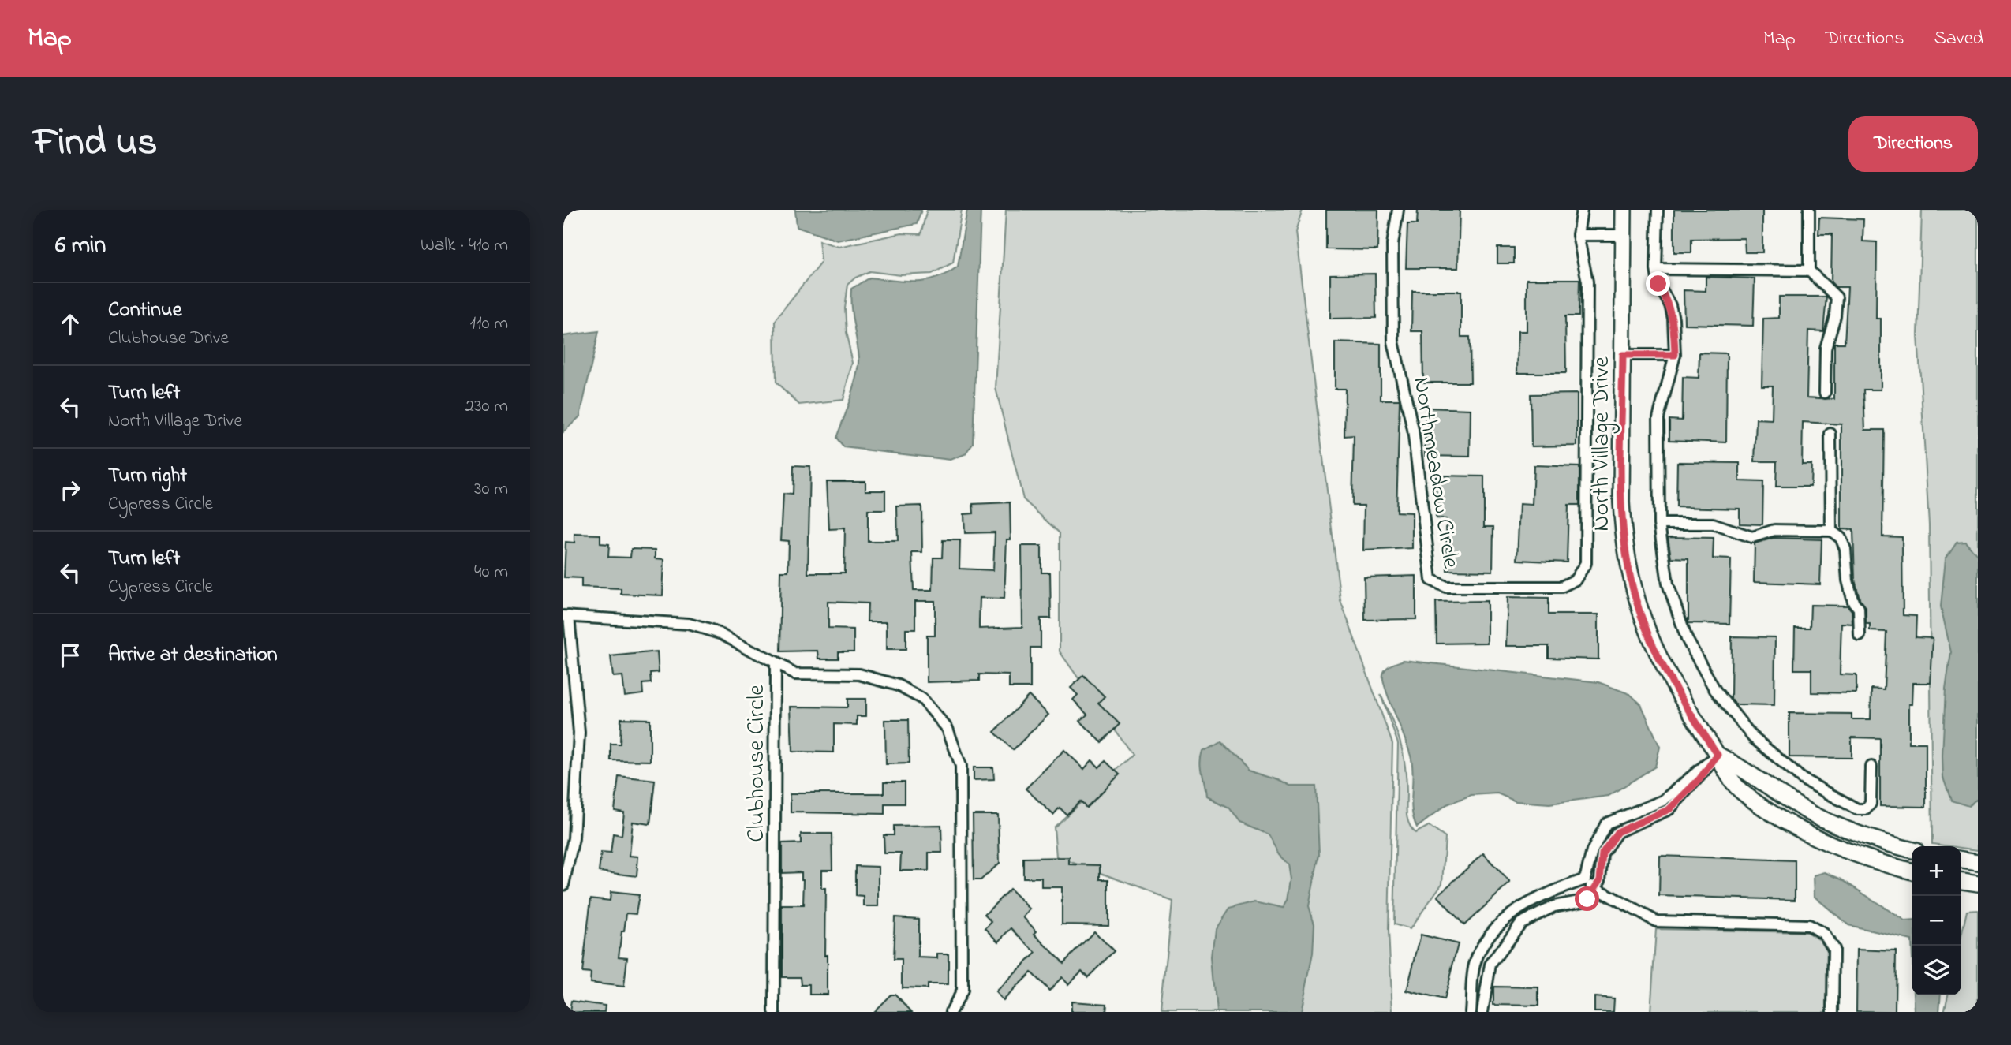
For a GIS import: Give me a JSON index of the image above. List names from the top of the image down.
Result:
{
  "streets": {
    "street": ["North Village Drive", "Northmeadow Circle", "Clubhouse Circle"]
  },
  "page": {
    "header": "Map",
    "nav": ["Map", "Directions", "Saved"],
    "title": "Find us",
    "buttons": "Directions",
    "heading": ["6 min", "Walk · 410 m"],
    "list": [
      ["Continue", "Clubhouse Drive", "110 m"],
      ["Turn left", "North Village Drive", "230 m"],
      ["Turn right", "Cypress Circle", "30 m"],
      ["Turn left", "Cypress Circle", "40 m"],
      "Arrive at destination"
    ],
    "map_buttons": ["+", "−"]
  }
}
